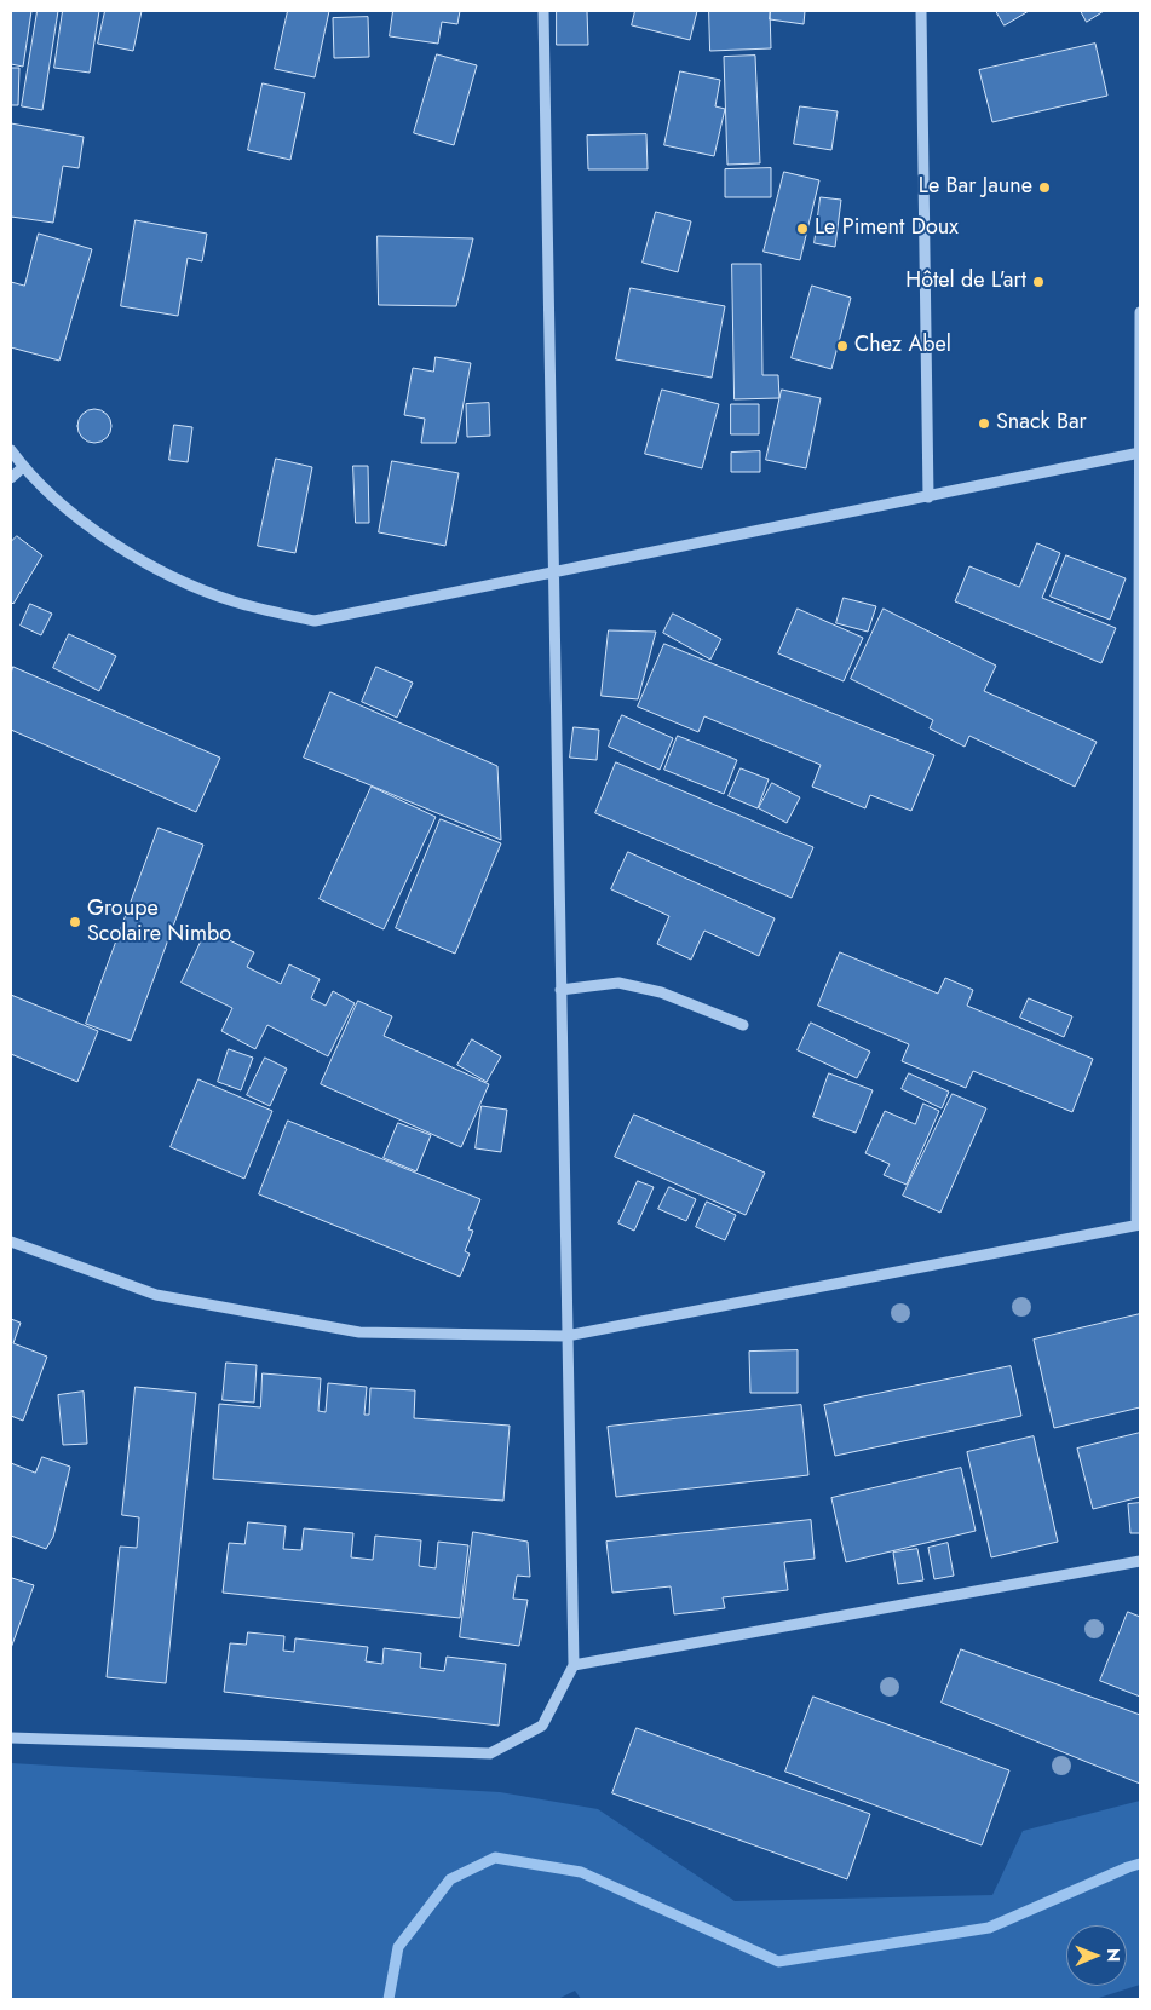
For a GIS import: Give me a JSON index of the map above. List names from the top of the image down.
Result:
{
  "places": [
    "Le Bar Jaune",
    "Le Piment Doux",
    "Hôtel de L'art",
    "Chez Abel",
    "Snack Bar",
    "Groupe Scolaire Nimbo"
  ],
  "north": "right"
}
